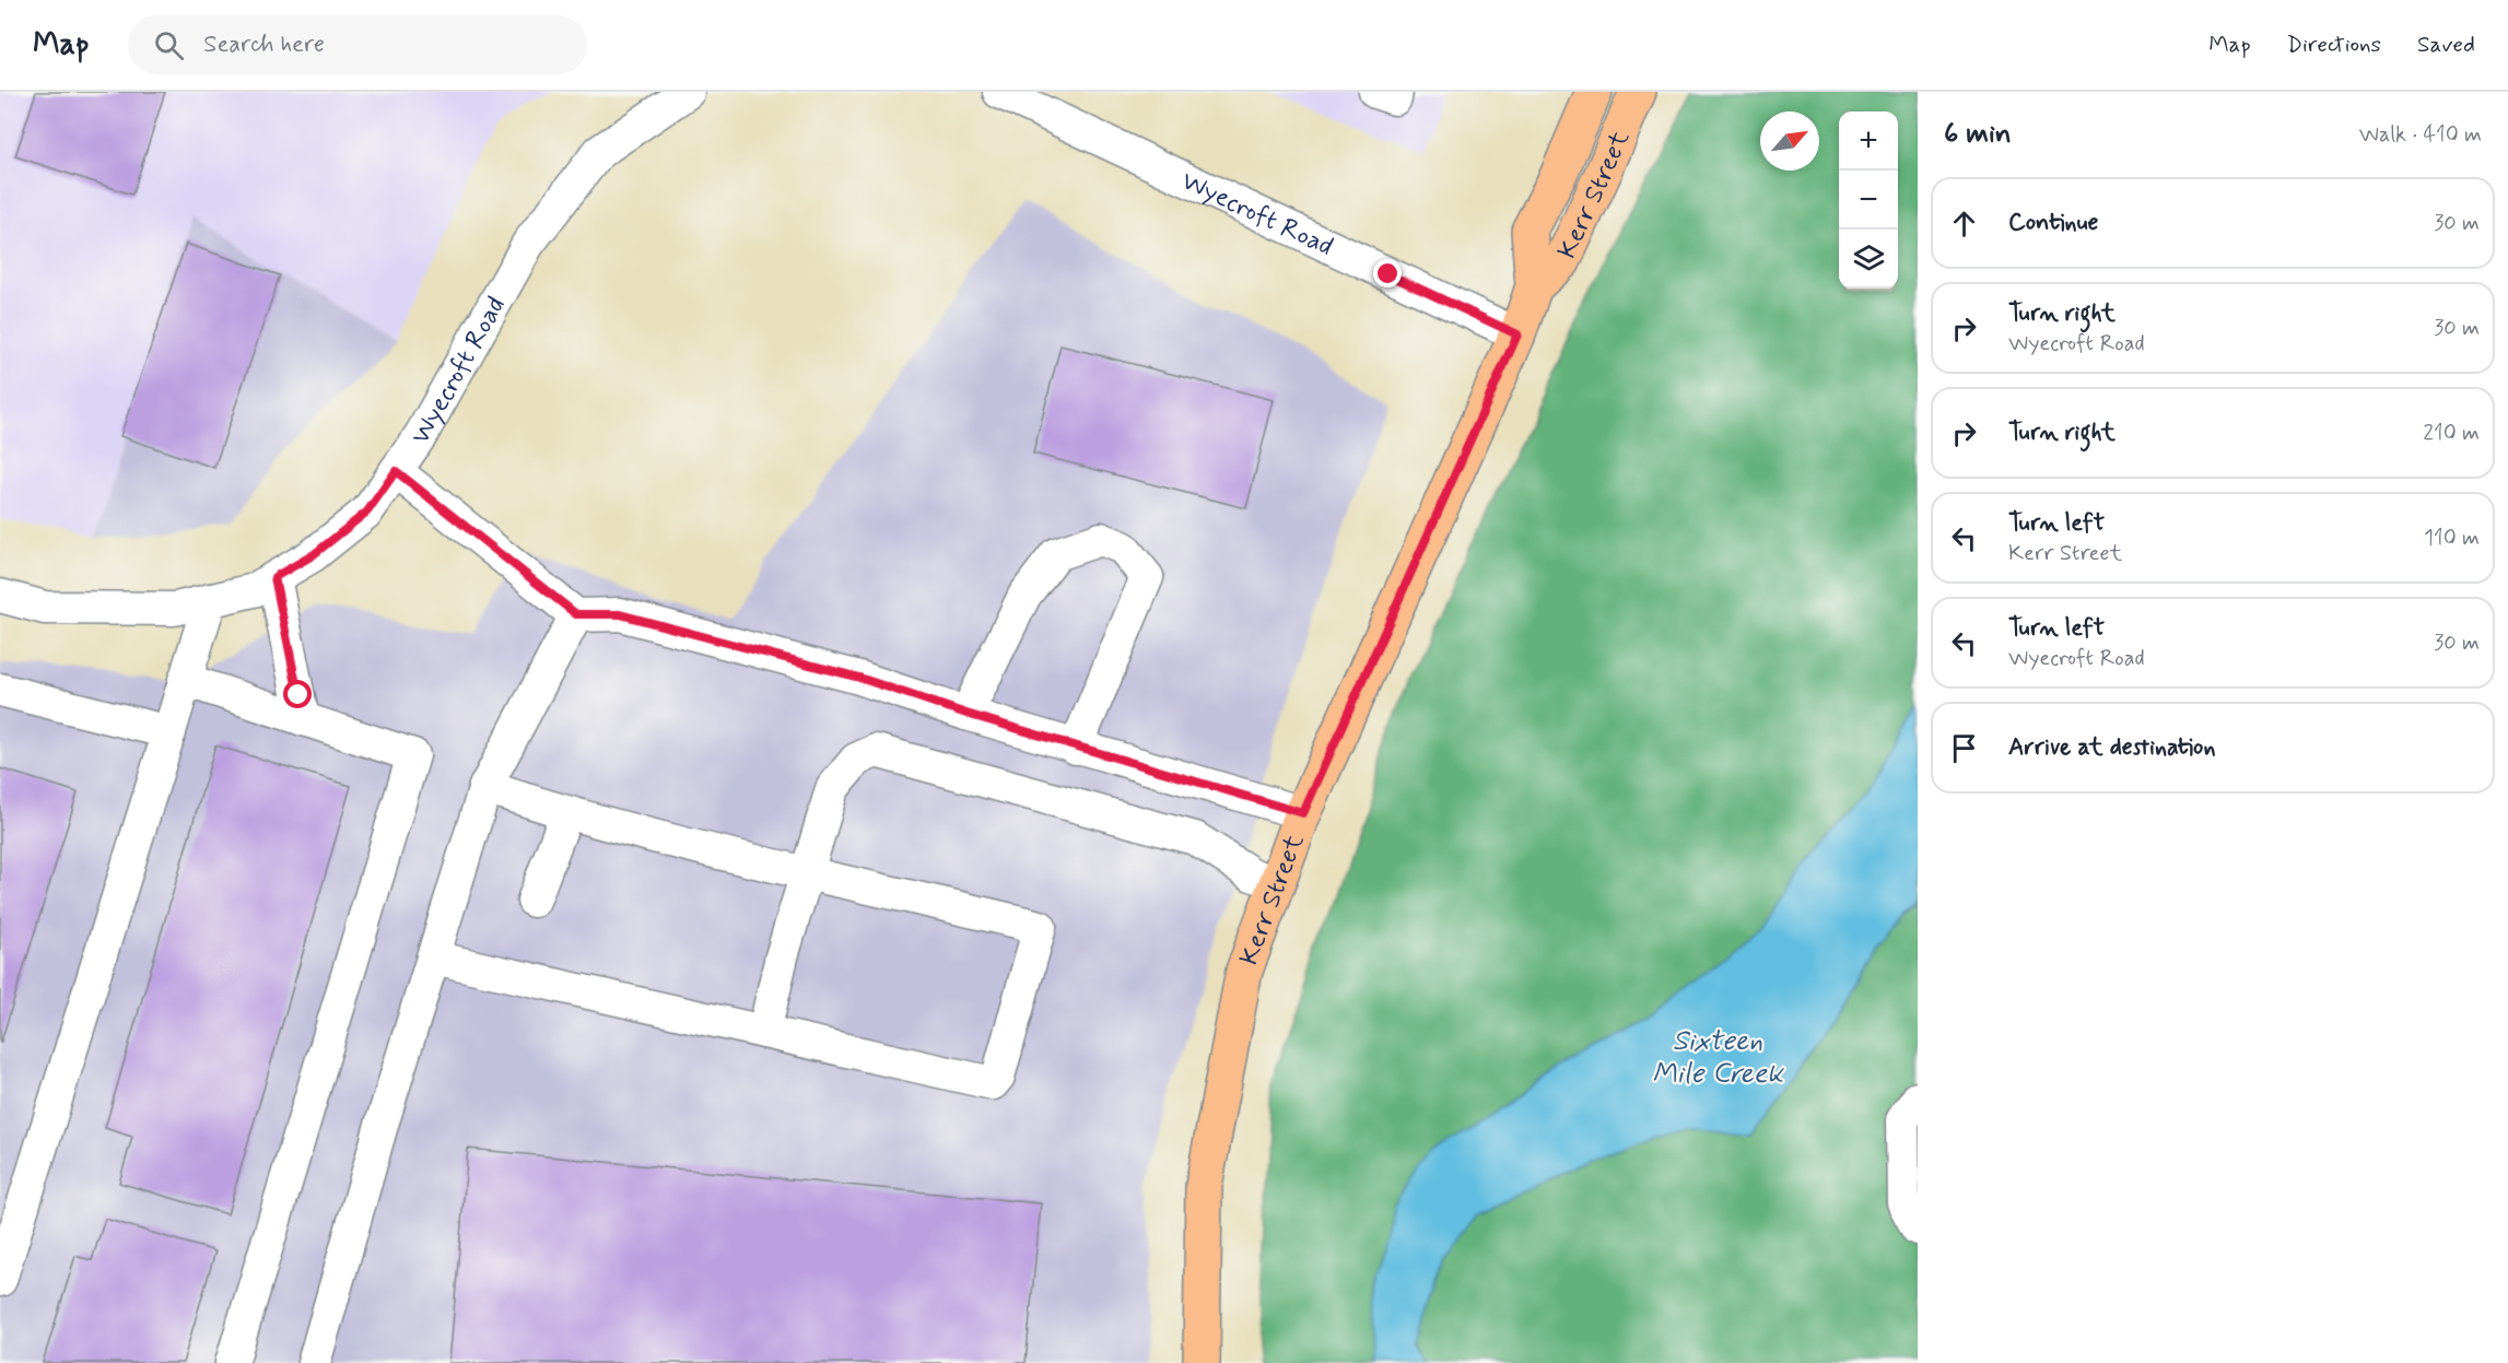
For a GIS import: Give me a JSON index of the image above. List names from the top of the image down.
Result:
{
  "streets": {
    "main road": ["Kerr Street"],
    "street": ["Wyecroft Road"]
  },
  "crossings": [
    ["Kerr Street", "Wyecroft Road"]
  ],
  "water": ["Sixteen Mile Creek"],
  "north": "top right",
  "page": {
    "header": "Map",
    "search": "Search here",
    "nav": ["Map", "Directions", "Saved"],
    "heading": ["6 min", "Walk · 410 m"],
    "map_buttons": ["+", "−"],
    "list": [
      ["Continue", "30 m"],
      ["Turn right", "Wyecroft Road", "30 m"],
      ["Turn right", "210 m"],
      ["Turn left", "Kerr Street", "110 m"],
      ["Turn left", "Wyecroft Road", "30 m"],
      "Arrive at destination"
    ]
  }
}
